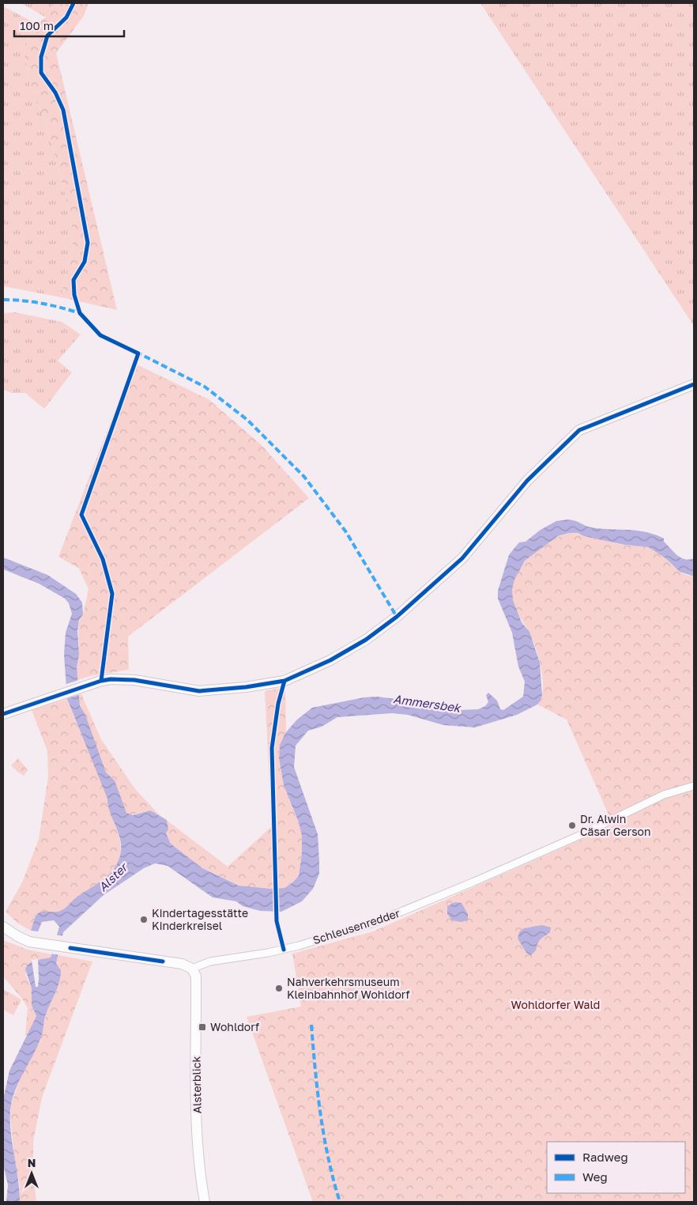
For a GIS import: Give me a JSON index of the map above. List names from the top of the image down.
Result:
{
  "streets": {
    "street": ["Schleusenredder", "Alsterblick"]
  },
  "crossings": [
    ["Schleusenredder", "Alsterblick"]
  ],
  "water": ["Ammersbek", "Alster"],
  "parks": ["Wohldorfer Wald"],
  "places": {
    "other": ["Dr. Alwin Cäsar Gerson", "Kindertagesstätte Kinderkreisel", "Nahverkehrsmuseum Kleinbahnhof Wohldorf"],
    "transit": ["Wohldorf"]
  },
  "legend": ["Radweg", "Weg"],
  "scale_bar": "100 m",
  "north": "top"
}
